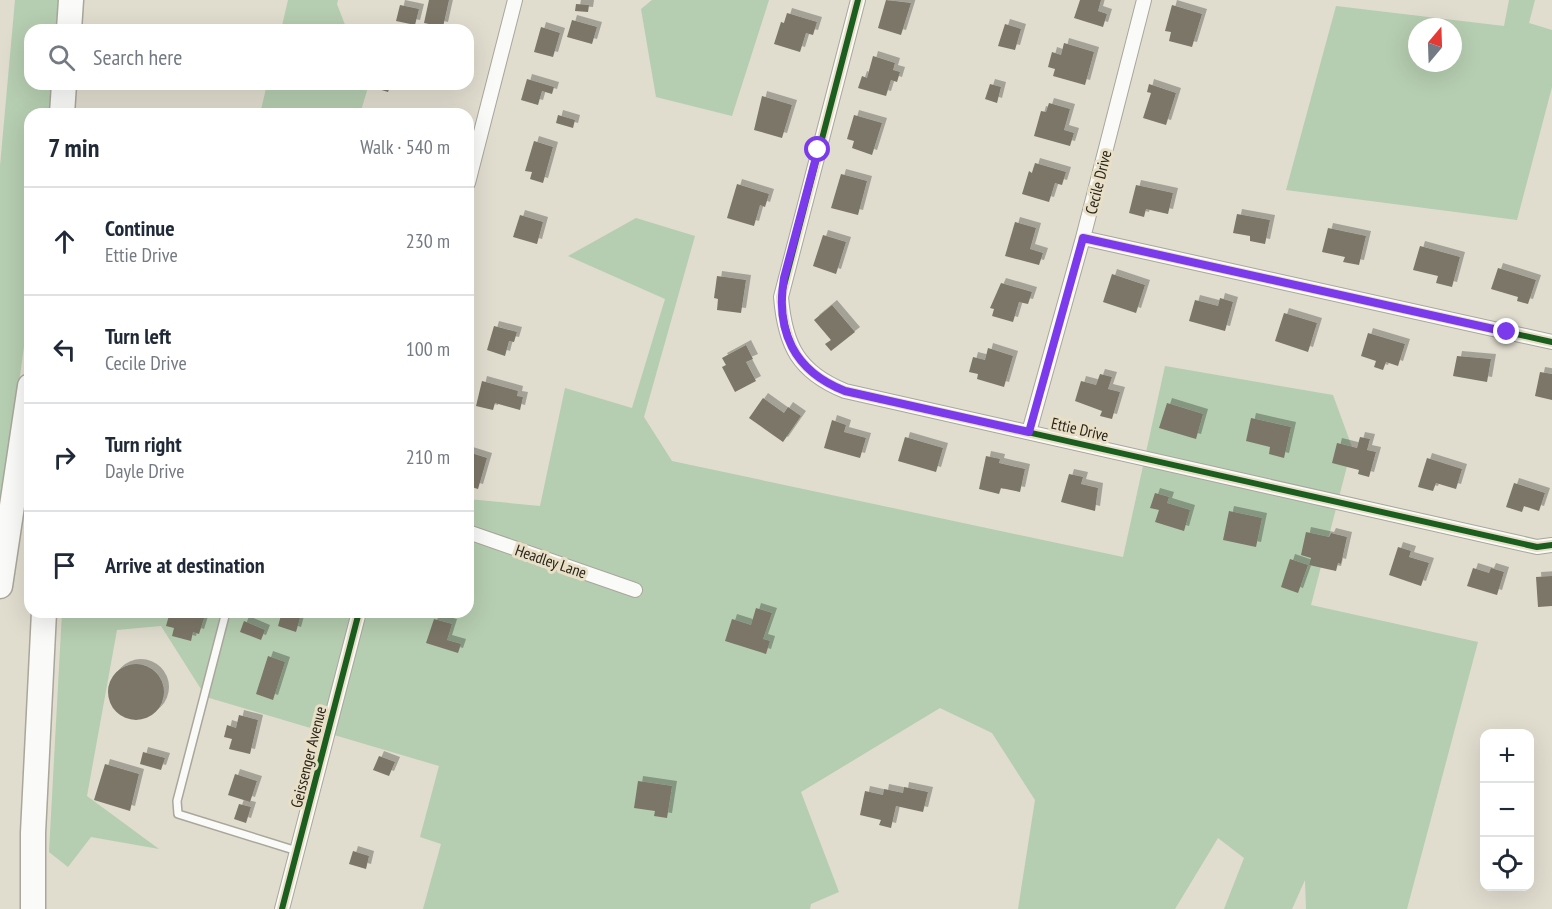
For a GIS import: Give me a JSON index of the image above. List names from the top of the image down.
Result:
{
  "streets": {
    "street": [
      "Cecile Drive",
      "Ettie Drive",
      "Headley Lane",
      "Geissenger Avenue"
    ]
  },
  "crossings": [
    ["Cecile Drive", "Ettie Drive"]
  ],
  "north": "top",
  "page": {
    "search": "Search here",
    "heading": ["7 min", "Walk · 540 m"],
    "list": [
      ["Continue", "Ettie Drive", "230 m"],
      ["Turn left", "Cecile Drive", "100 m"],
      ["Turn right", "Dayle Drive", "210 m"],
      "Arrive at destination"
    ],
    "map_buttons": ["+", "−"]
  }
}
